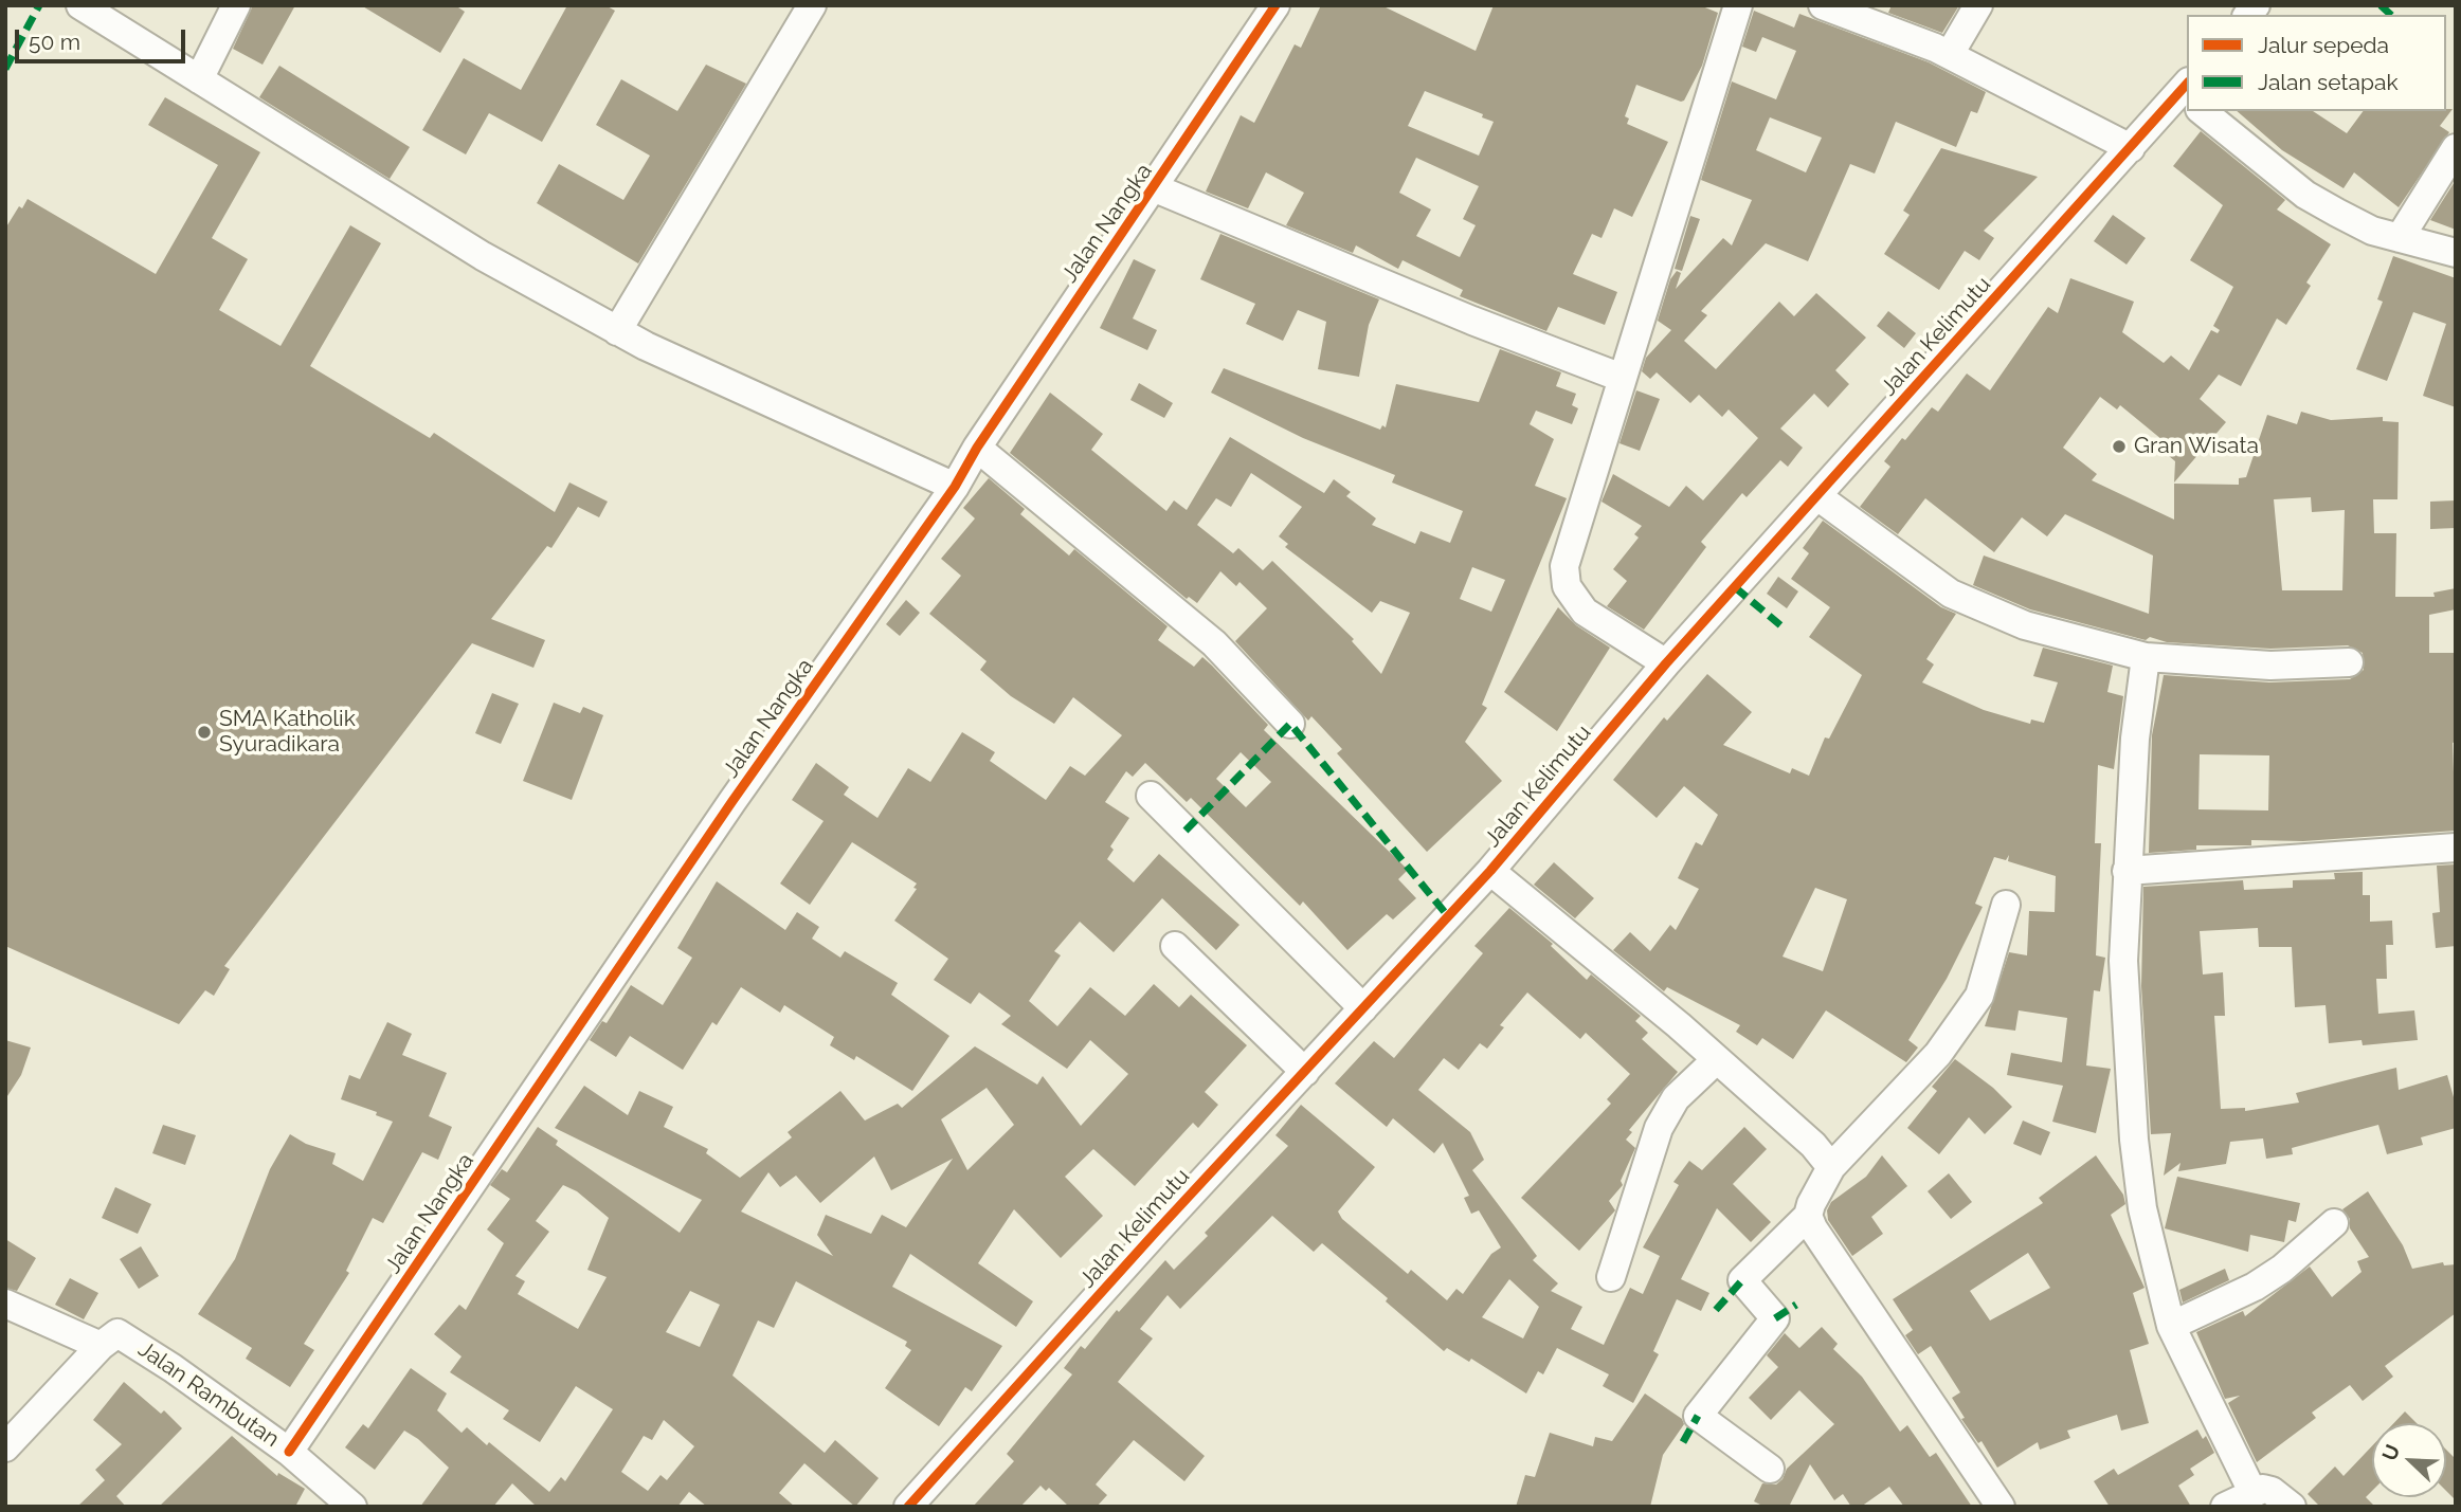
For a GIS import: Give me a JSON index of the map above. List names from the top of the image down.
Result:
{
  "streets": {
    "street": ["Jalan Nangka", "Jalan Kelimutu", "Jalan Rambutan"]
  },
  "crossings": [
    ["Jalan Nangka", "Jalan Rambutan"]
  ],
  "places": ["Gran Wisata", "SMA Katholik Syuradikara"],
  "legend": ["Jalur sepeda", "Jalan setapak"],
  "scale_bar": "50 m",
  "north": "top left"
}
